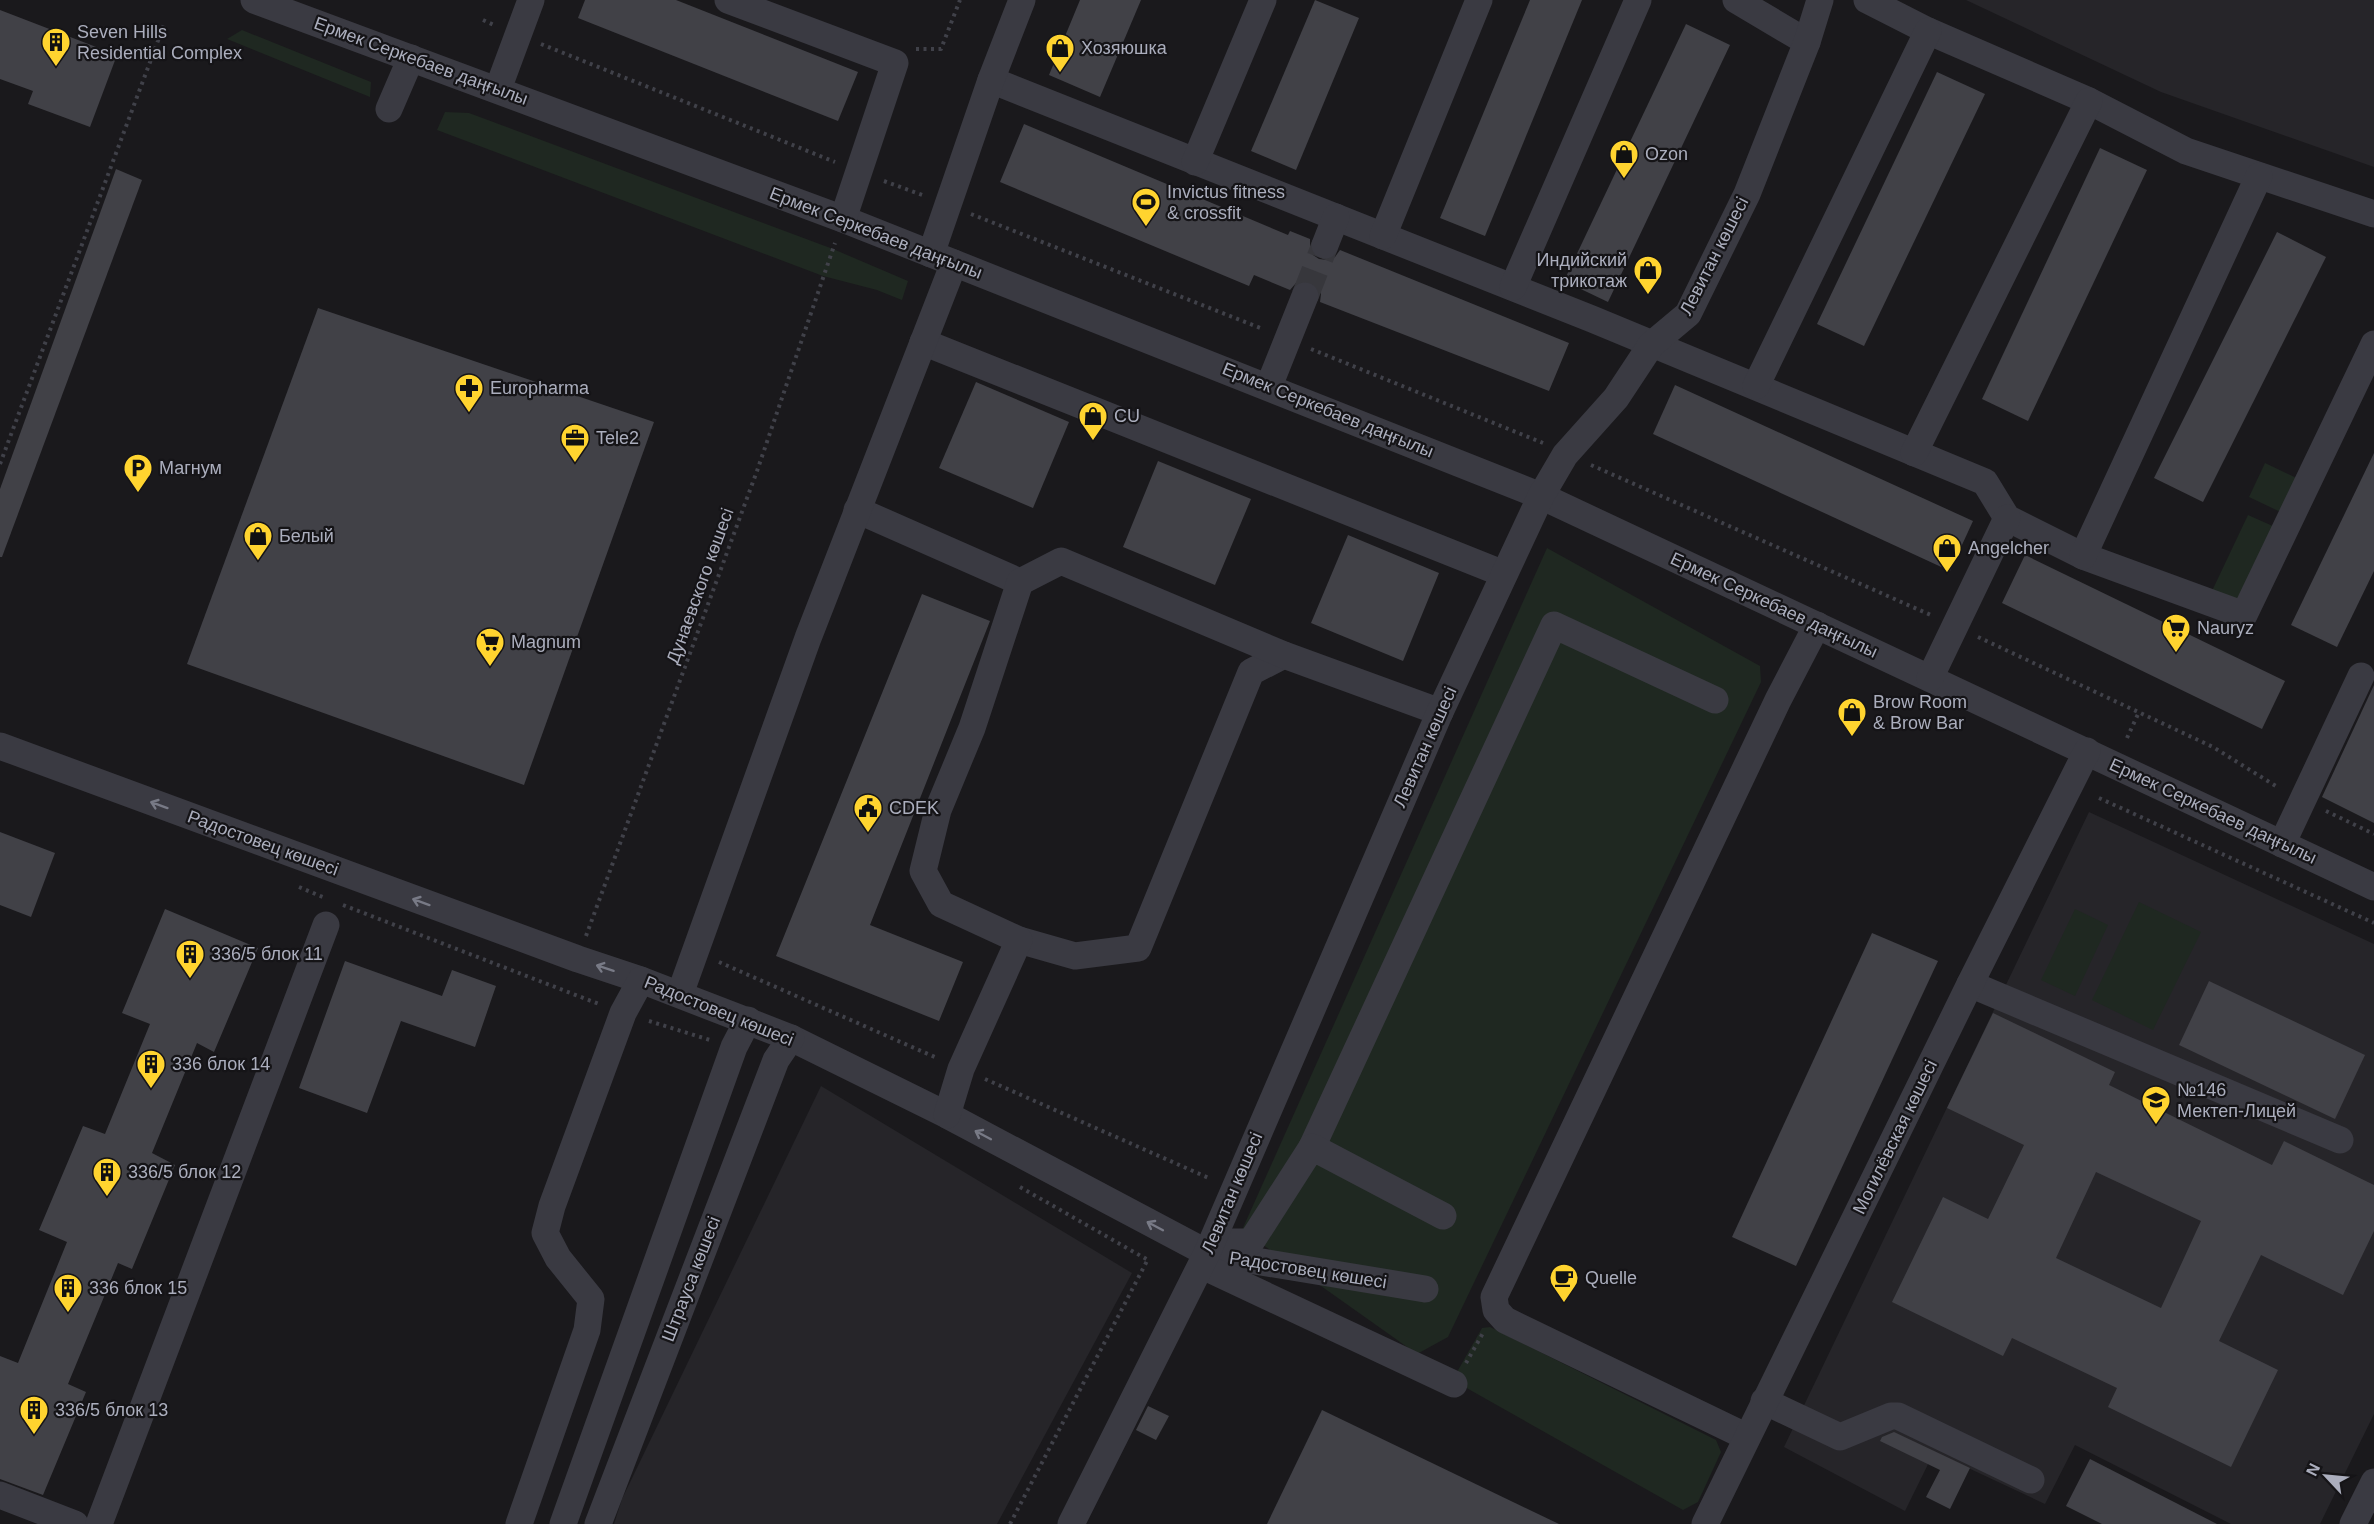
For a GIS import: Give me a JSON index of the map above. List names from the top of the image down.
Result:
{
  "streets": {
    "street": [
      "Ермек Серкебаев даңғылы",
      "Левитан көшесі",
      "Радостовец көшесі",
      "Могилёвская көшесі",
      "Штрауса көшесі"
    ],
    "path": ["Дунаевского көшесі"]
  },
  "crossings": [
    ["Ермек Серкебаев даңғылы", "Левитан көшесі"],
    ["Ермек Серкебаев даңғылы", "Дунаевского көшесі"],
    ["Ермек Серкебаев даңғылы", "Могилёвская көшесі"],
    ["Левитан көшесі", "Радостовец көшесі"],
    ["Дунаевского көшесі", "Радостовец көшесі"],
    ["Радостовец көшесі", "Штрауса көшесі"]
  ],
  "one_way": ["Радостовец көшесі"],
  "places": {
    "building": [
      "Seven Hills Residential Complex",
      "336/5 блок 11",
      "336 блок 14",
      "336/5 блок 12",
      "336 блок 15",
      "336/5 блок 13"
    ],
    "shop": [
      "Хозяюшка",
      "Ozon",
      "Индийский трикотаж",
      "CU",
      "Белый",
      "Angelcher",
      "Brow Room & Brow Bar"
    ],
    "sports": ["Invictus fitness & crossfit"],
    "pharmacy": ["Europharma"],
    "office": ["Tele2"],
    "parking": ["Магнум"],
    "supermarket": ["Nauryz", "Magnum"],
    "public building": ["CDEK"],
    "school or university": ["№146 Мектеп-Лицей"],
    "cafe": ["Quelle"]
  },
  "north": "top left"
}
